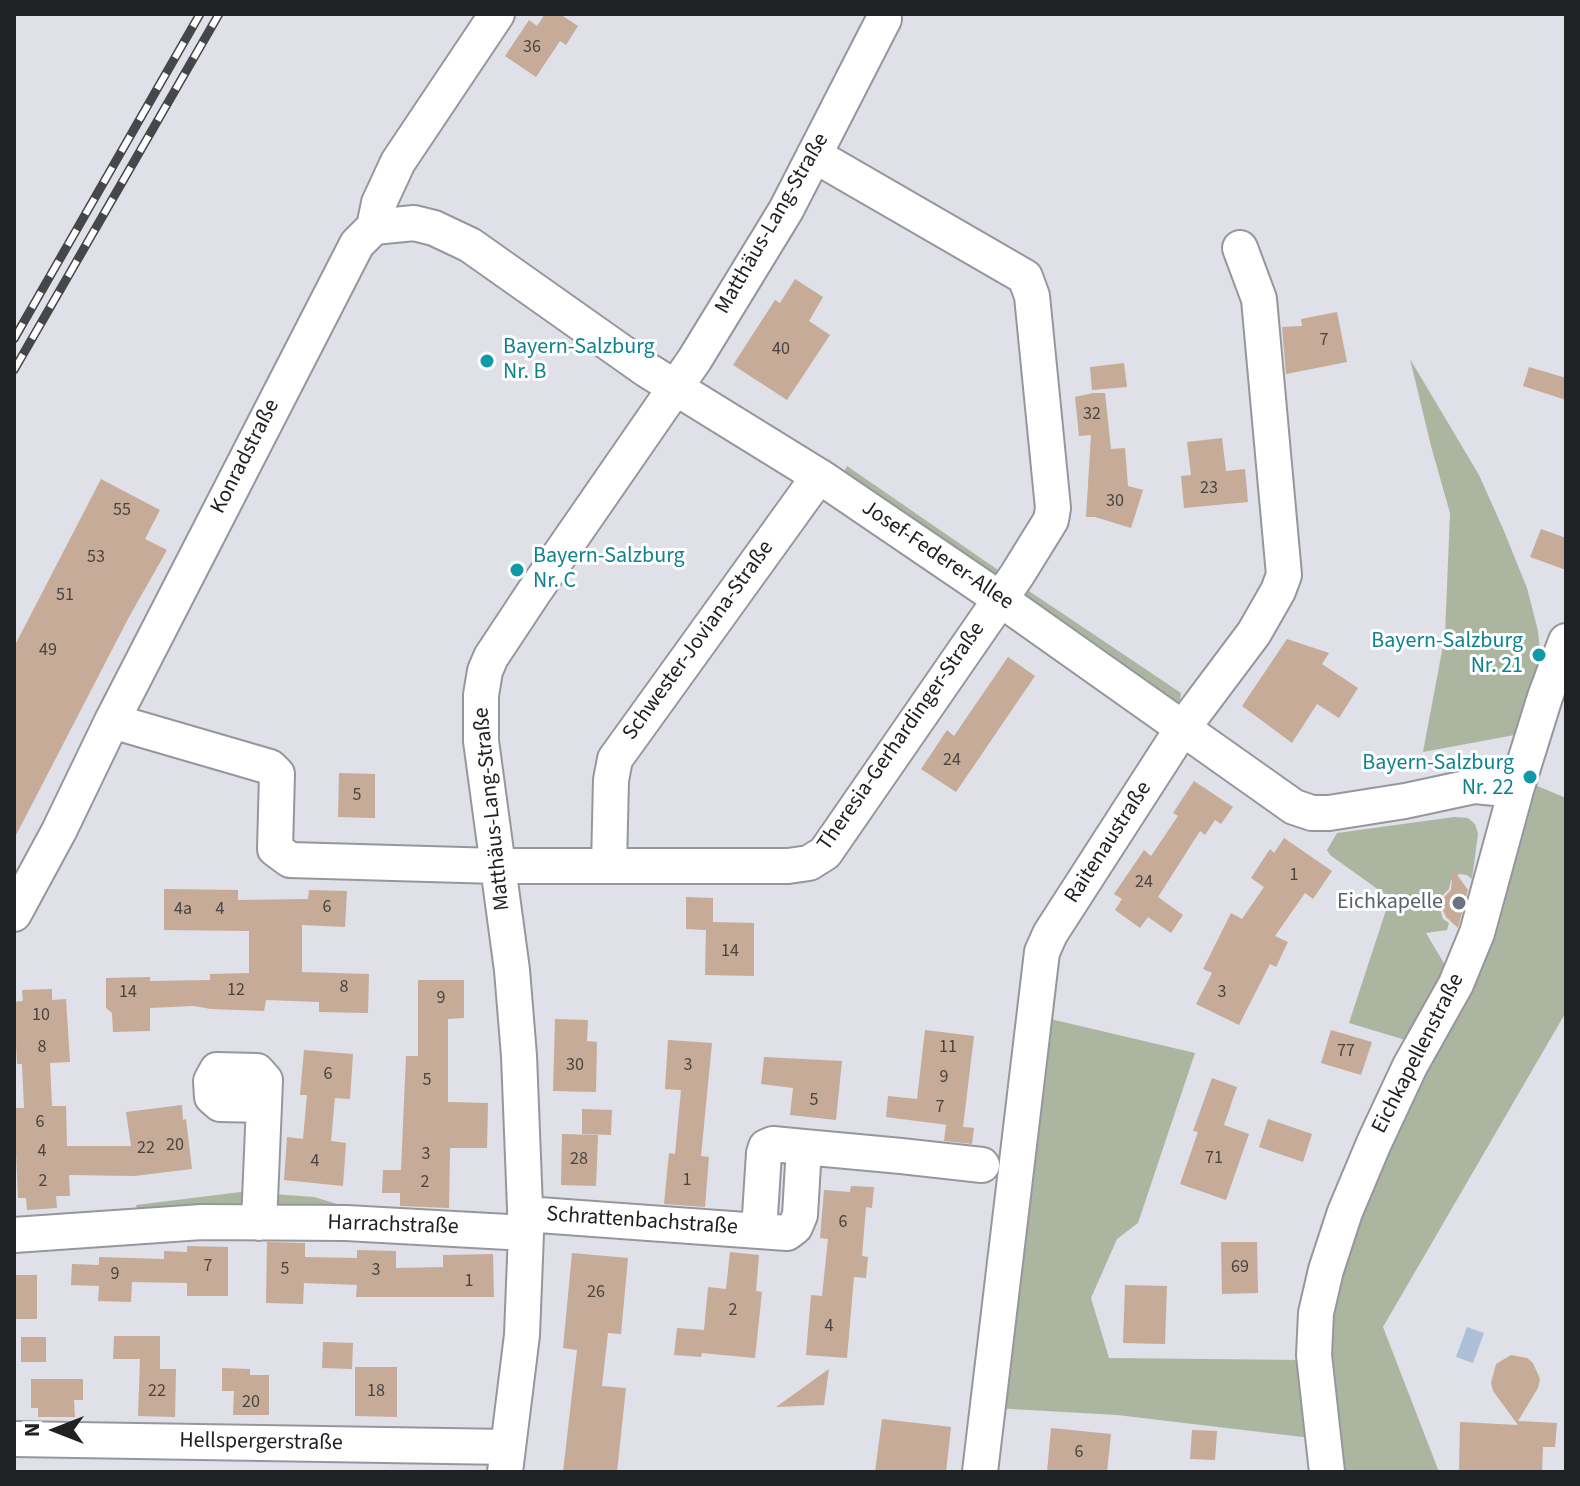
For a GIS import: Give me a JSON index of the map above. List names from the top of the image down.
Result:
{
  "streets": {
    "street": [
      "Matthäus-Lang-Straße",
      "Konradstraße",
      "Josef-Federer-Allee",
      "Schwester-Joviana-Straße",
      "Theresia-Gerhardinger-Straße",
      "Raitenaustraße",
      "Eichkapellenstraße",
      "Schrattenbachstraße",
      "Harrachstraße",
      "Hellspergerstraße"
    ]
  },
  "crossings": [
    ["Matthäus-Lang-Straße", "Josef-Federer-Allee"],
    ["Matthäus-Lang-Straße", "Theresia-Gerhardinger-Straße"],
    ["Matthäus-Lang-Straße", "Schrattenbachstraße"],
    ["Matthäus-Lang-Straße", "Harrachstraße"],
    ["Matthäus-Lang-Straße", "Hellspergerstraße"],
    ["Konradstraße", "Josef-Federer-Allee"],
    ["Konradstraße", "Theresia-Gerhardinger-Straße"],
    ["Josef-Federer-Allee", "Schwester-Joviana-Straße"],
    ["Josef-Federer-Allee", "Theresia-Gerhardinger-Straße"],
    ["Josef-Federer-Allee", "Raitenaustraße"],
    ["Josef-Federer-Allee", "Eichkapellenstraße"],
    ["Schwester-Joviana-Straße", "Theresia-Gerhardinger-Straße"],
    ["Schrattenbachstraße", "Harrachstraße"]
  ],
  "places": [
    "Bayern-Salzburg Nr. B",
    "Bayern-Salzburg Nr. C",
    "Bayern-Salzburg Nr. 21",
    "Bayern-Salzburg Nr. 22",
    "Eichkapelle"
  ],
  "house_numbers": [
    "36",
    "7",
    "40",
    "32",
    "23",
    "30",
    "55",
    "53",
    "51",
    "49",
    "24",
    "5",
    "1",
    "24",
    "6",
    "4a",
    "4",
    "14",
    "8",
    "12",
    "14",
    "3",
    "9",
    "10",
    "8",
    "11",
    "77",
    "30",
    "3",
    "6",
    "9",
    "5",
    "5",
    "7",
    "6",
    "20",
    "22",
    "4",
    "3",
    "71",
    "28",
    "4",
    "1",
    "2",
    "2",
    "6",
    "7",
    "69",
    "5",
    "3",
    "9",
    "1",
    "26",
    "2",
    "4",
    "22",
    "18",
    "20",
    "6"
  ],
  "north": "left"
}
